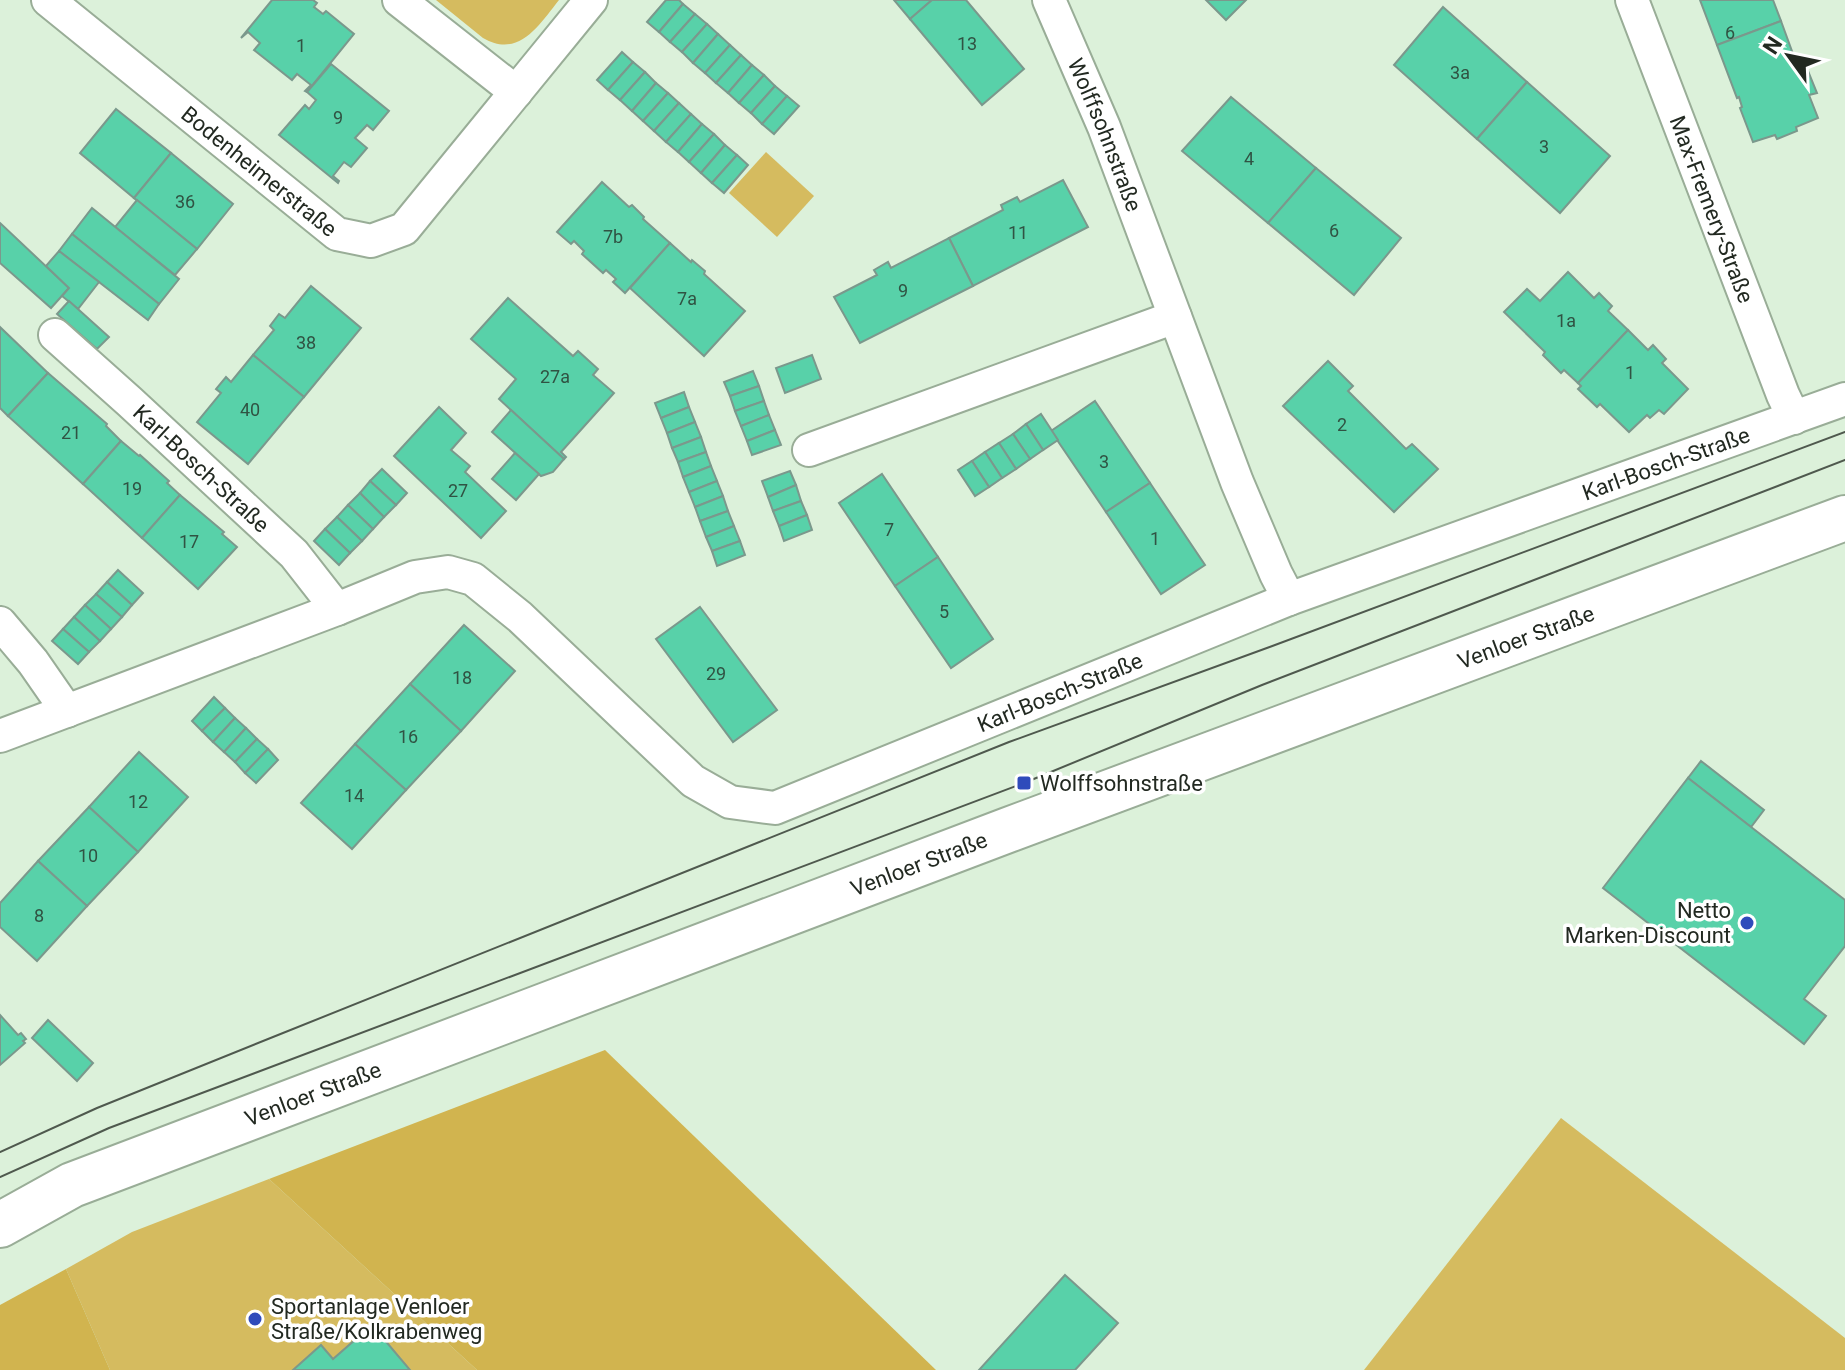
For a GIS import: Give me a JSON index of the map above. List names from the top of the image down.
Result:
{
  "streets": {
    "main road": ["Venloer Straße"],
    "street": [
      "Wolffsohnstraße",
      "Bodenheimerstraße",
      "Max-Fremery-Straße",
      "Karl-Bosch-Straße"
    ]
  },
  "crossings": [
    ["Wolffsohnstraße", "Karl-Bosch-Straße"],
    ["Max-Fremery-Straße", "Karl-Bosch-Straße"]
  ],
  "places": {
    "transit": ["Wolffsohnstraße"],
    "other": ["Netto Marken-Discount", "Sportanlage Venloer Straße/Kolkrabenweg"]
  },
  "house_numbers": [
    "6",
    "13",
    "1",
    "3a",
    "9",
    "3",
    "4",
    "36",
    "6",
    "11",
    "7b",
    "9",
    "7a",
    "1a",
    "38",
    "1",
    "27a",
    "40",
    "2",
    "21",
    "3",
    "19",
    "27",
    "7",
    "1",
    "17",
    "5",
    "29",
    "18",
    "16",
    "14",
    "12",
    "10",
    "8"
  ],
  "north": "top left"
}
